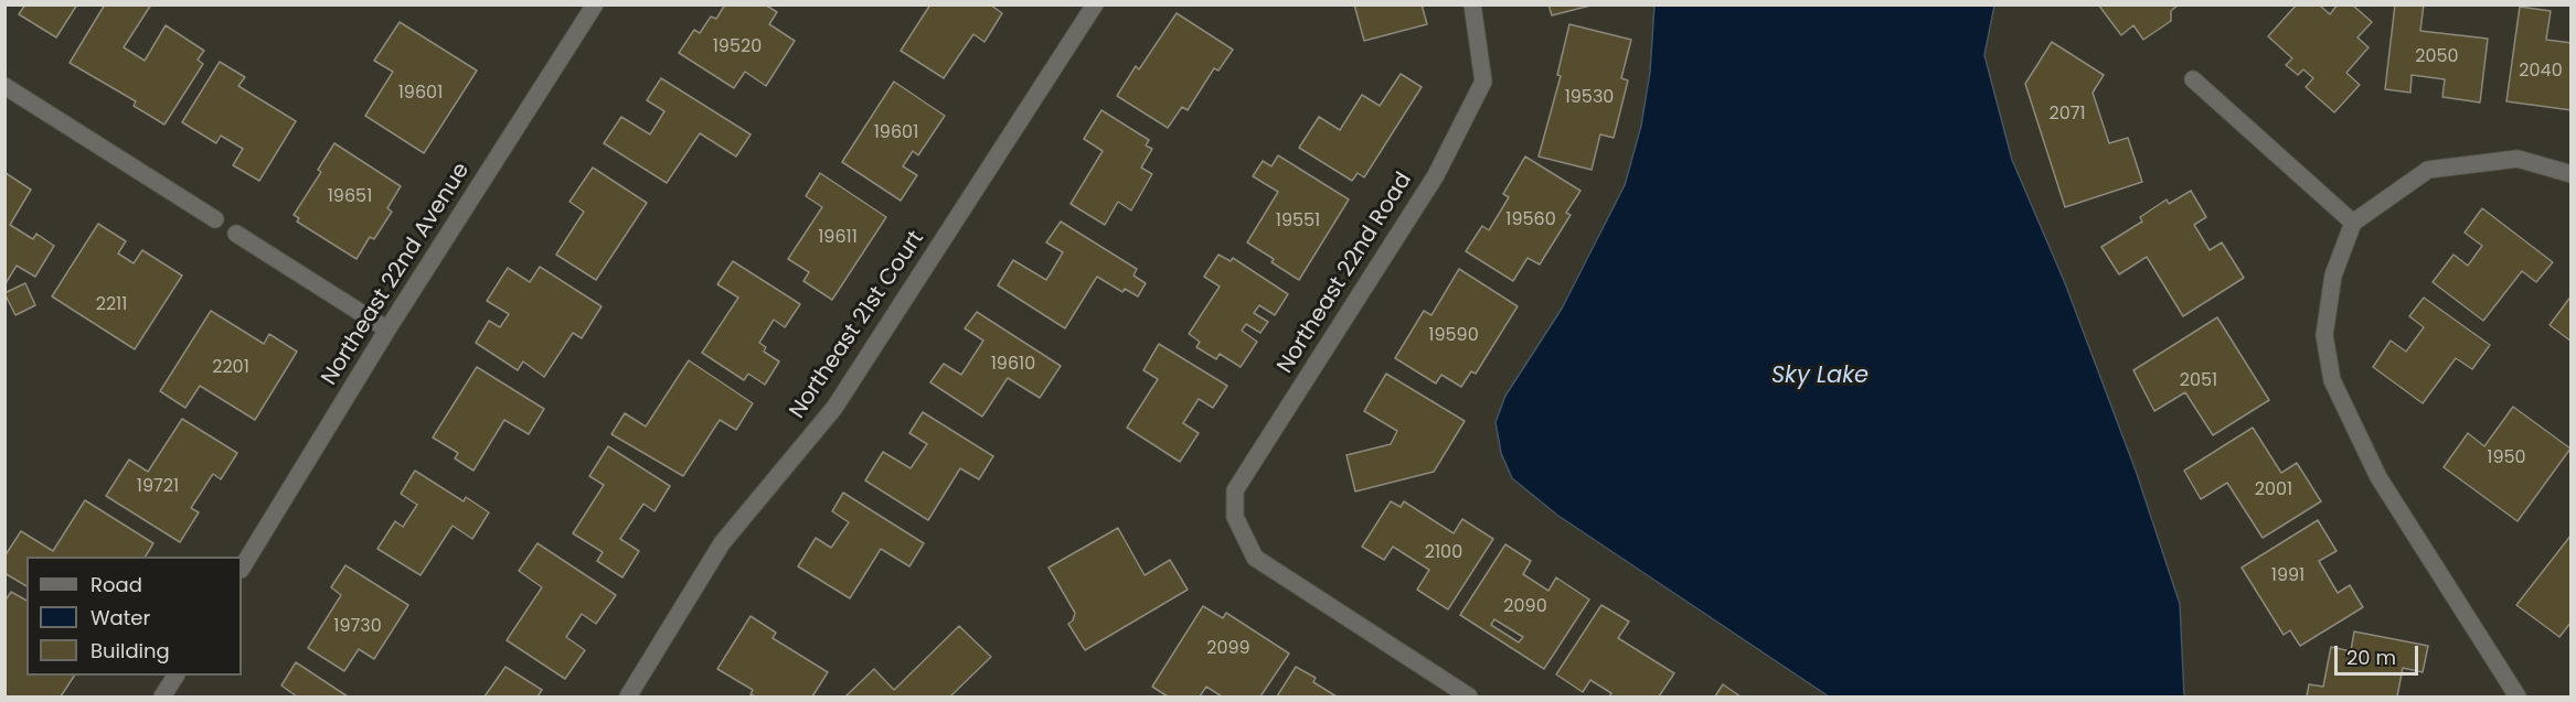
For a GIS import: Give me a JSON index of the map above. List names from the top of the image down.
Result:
{
  "streets": {
    "street": ["Northeast 22nd Road", "Northeast 22nd Avenue", "Northeast 21st Court"]
  },
  "water": ["Sky Lake"],
  "house_numbers": [
    "19520",
    "2050",
    "2040",
    "19601",
    "19530",
    "2071",
    "19601",
    "19651",
    "19560",
    "19551",
    "19611",
    "2211",
    "19590",
    "19610",
    "2201",
    "2051",
    "1950",
    "19721",
    "2001",
    "2100",
    "1991",
    "2090",
    "19730",
    "2099"
  ],
  "legend": ["Road", "Water", "Building"],
  "scale_bar": "20 m"
}
